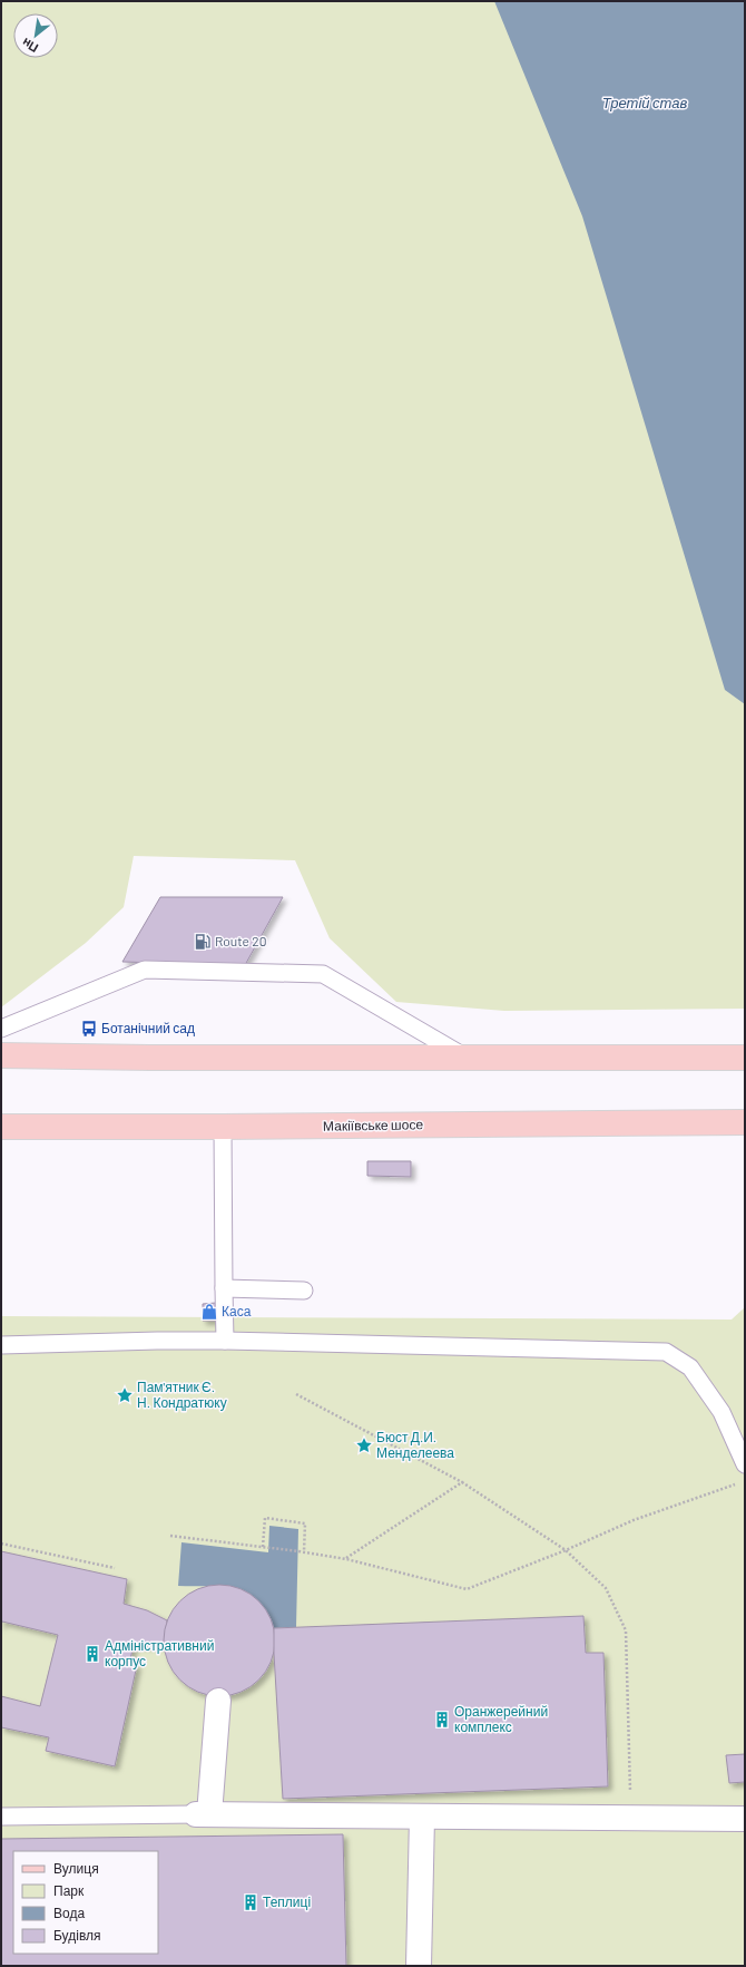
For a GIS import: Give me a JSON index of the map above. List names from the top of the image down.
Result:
{
  "streets": {
    "main road": ["Макіївське шосе"]
  },
  "water": ["Третій став"],
  "places": {
    "fuel station": ["Route 20"],
    "bus stop": ["Ботанічний сад"],
    "shop": ["Каса"],
    "place": ["Пам'ятник Є. Н. Кондратюку", "Бюст Д.И. Менделеева"],
    "building": ["Адміністративний корпус", "Оранжерейний комплекс", "Теплиці"]
  },
  "legend": [
    "Вулиця",
    "Парк",
    "Вода",
    "Будівля"
  ],
  "north": "bottom left"
}
